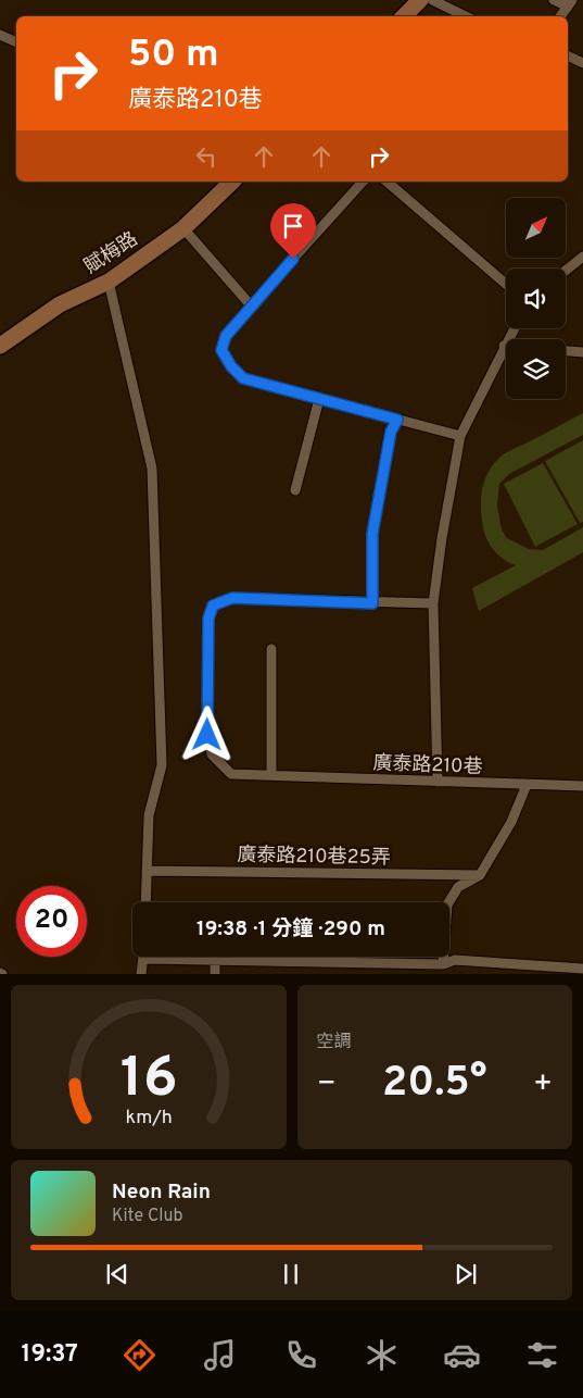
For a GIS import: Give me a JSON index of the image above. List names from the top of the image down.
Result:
{
  "streets": {
    "street": ["賦梅路"],
    "lane": ["廣泰路210巷", "廣泰路210巷25弄"]
  },
  "north": "top right",
  "page": {
    "turn": ["50 m", "廣泰路210巷"],
    "limit": "20",
    "trip": "19:38 · 1 分鐘 · 290 m",
    "tile": "空調",
    "heat": ["−", "20.5°", "+"],
    "song": ["Neon Rain", "Kite Club"],
    "tabs": "19:37",
    "gauge": ["16", "km/h"]
  }
}
